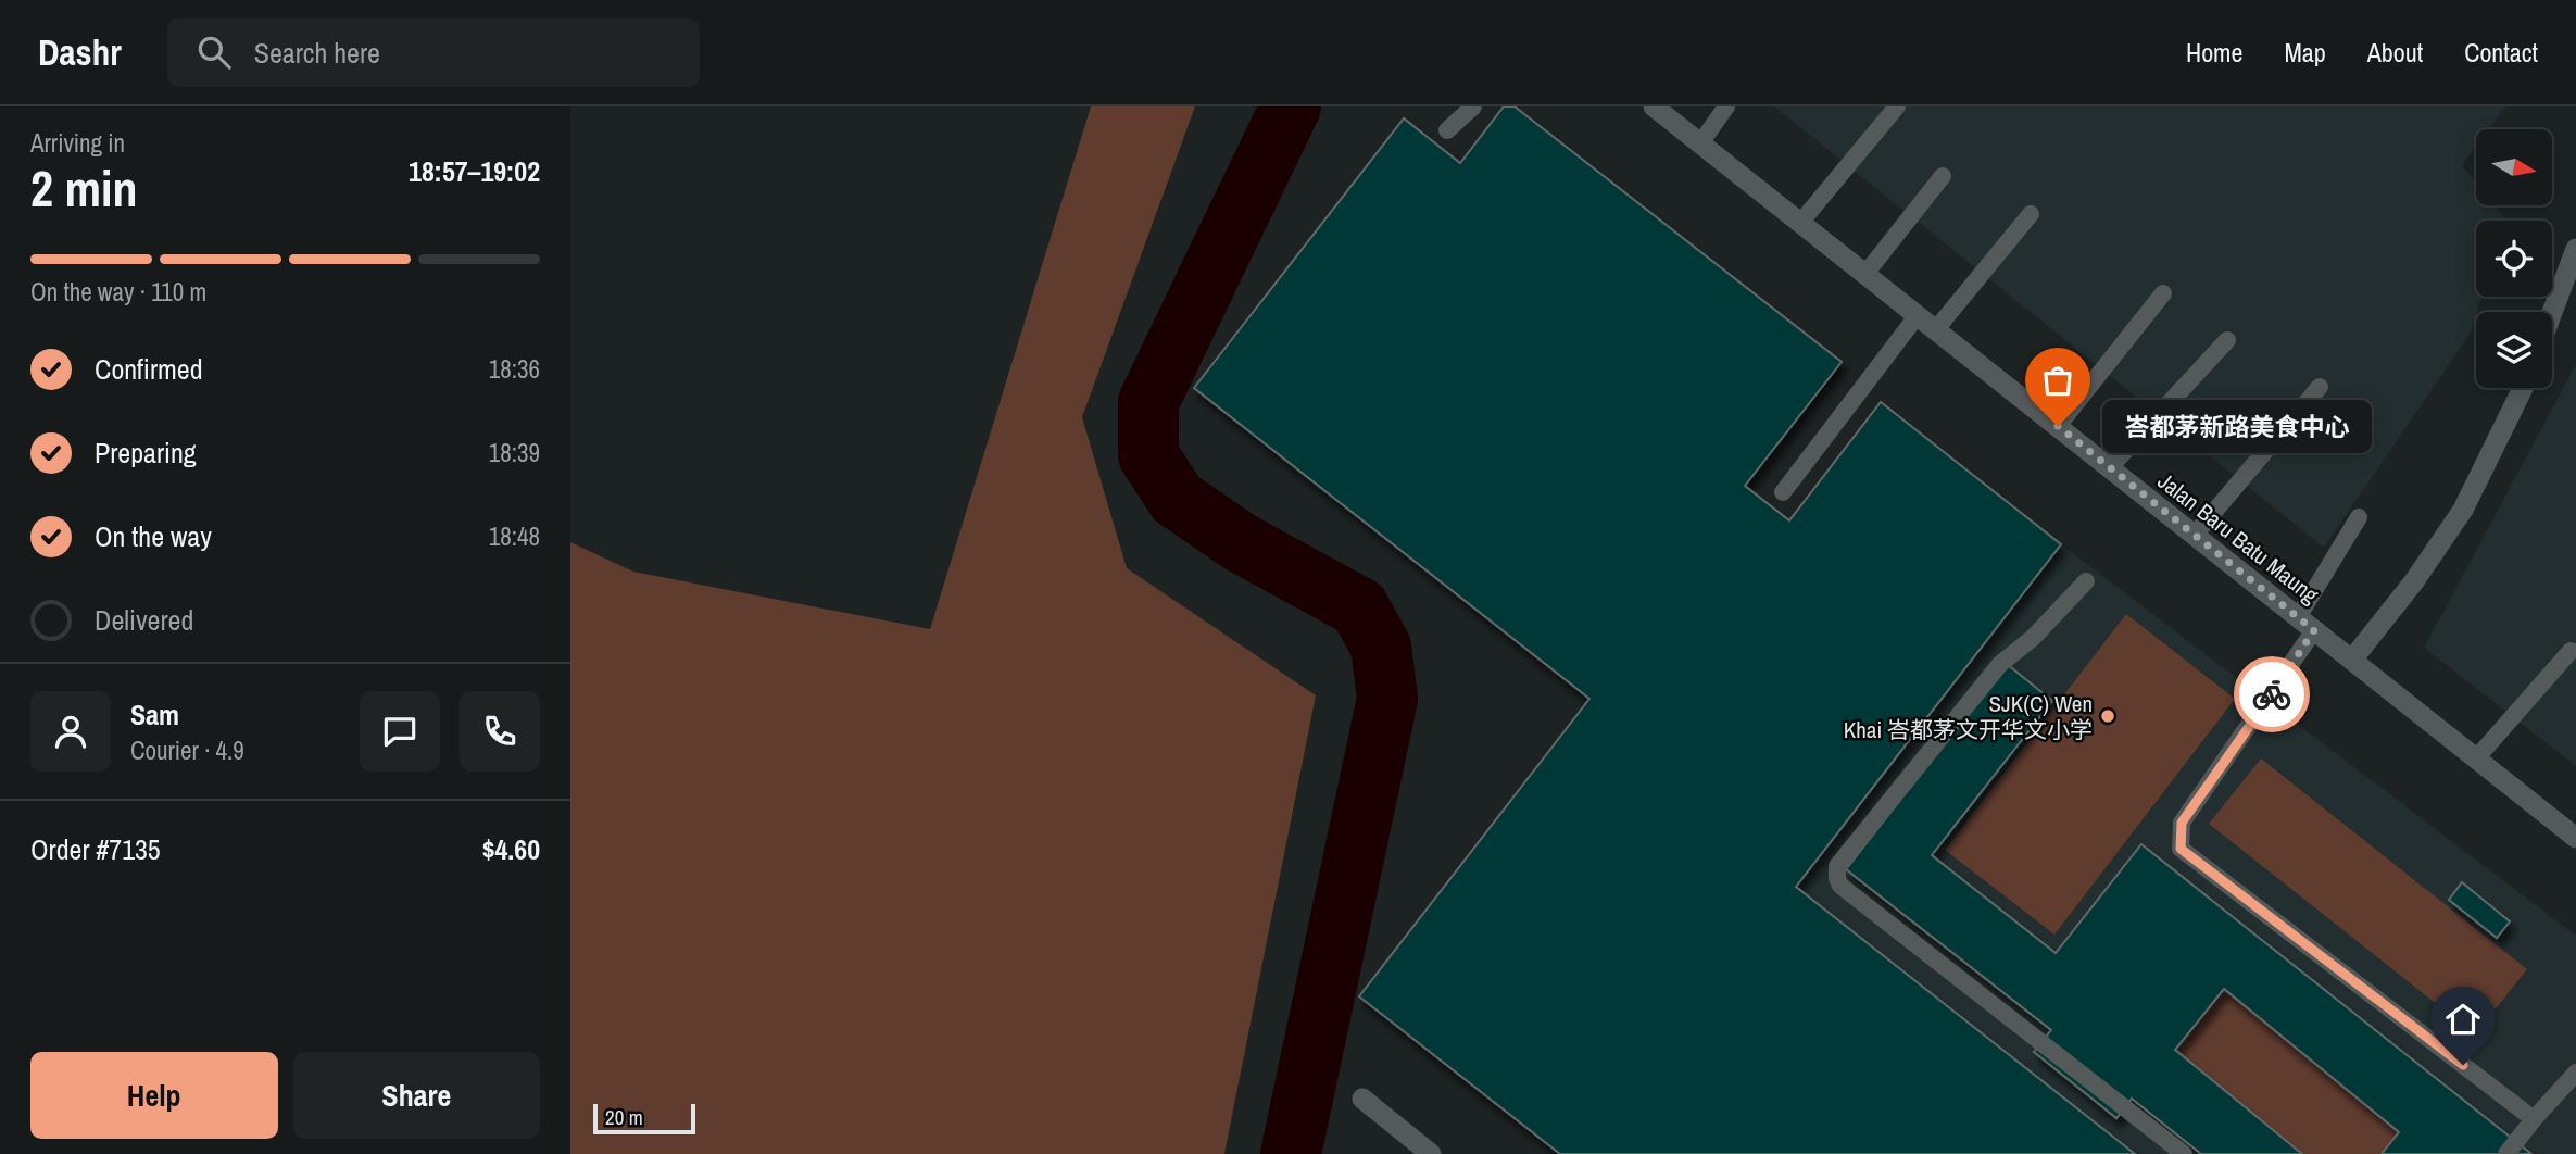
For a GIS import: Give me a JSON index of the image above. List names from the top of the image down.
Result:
{
  "streets": {
    "street": ["Jalan Baru Batu Maung"]
  },
  "places": ["峇都茅新路美食中心", "SJK(C) Wen Khai 峇都茅文开华文小学"],
  "scale_bar": "20 m",
  "north": "right",
  "page": {
    "header": "Dashr",
    "search": "Search here",
    "nav": [
      "Home",
      "Map",
      "About",
      "Contact"
    ],
    "heading": ["2 min", "Arriving in", "18:57–19:02"],
    "panel": [
      "Sam",
      "Courier · 4.9",
      "Order #7135",
      "$4.60"
    ],
    "bar": "On the way · 110 m",
    "list": [
      ["Confirmed", "18:36"],
      ["Preparing", "18:39"],
      ["On the way", "18:48"],
      "Delivered"
    ],
    "bubble": "峇都茅新路美食中心",
    "buttons": ["Help", "Share"],
    "scale": "20 m"
  }
}
